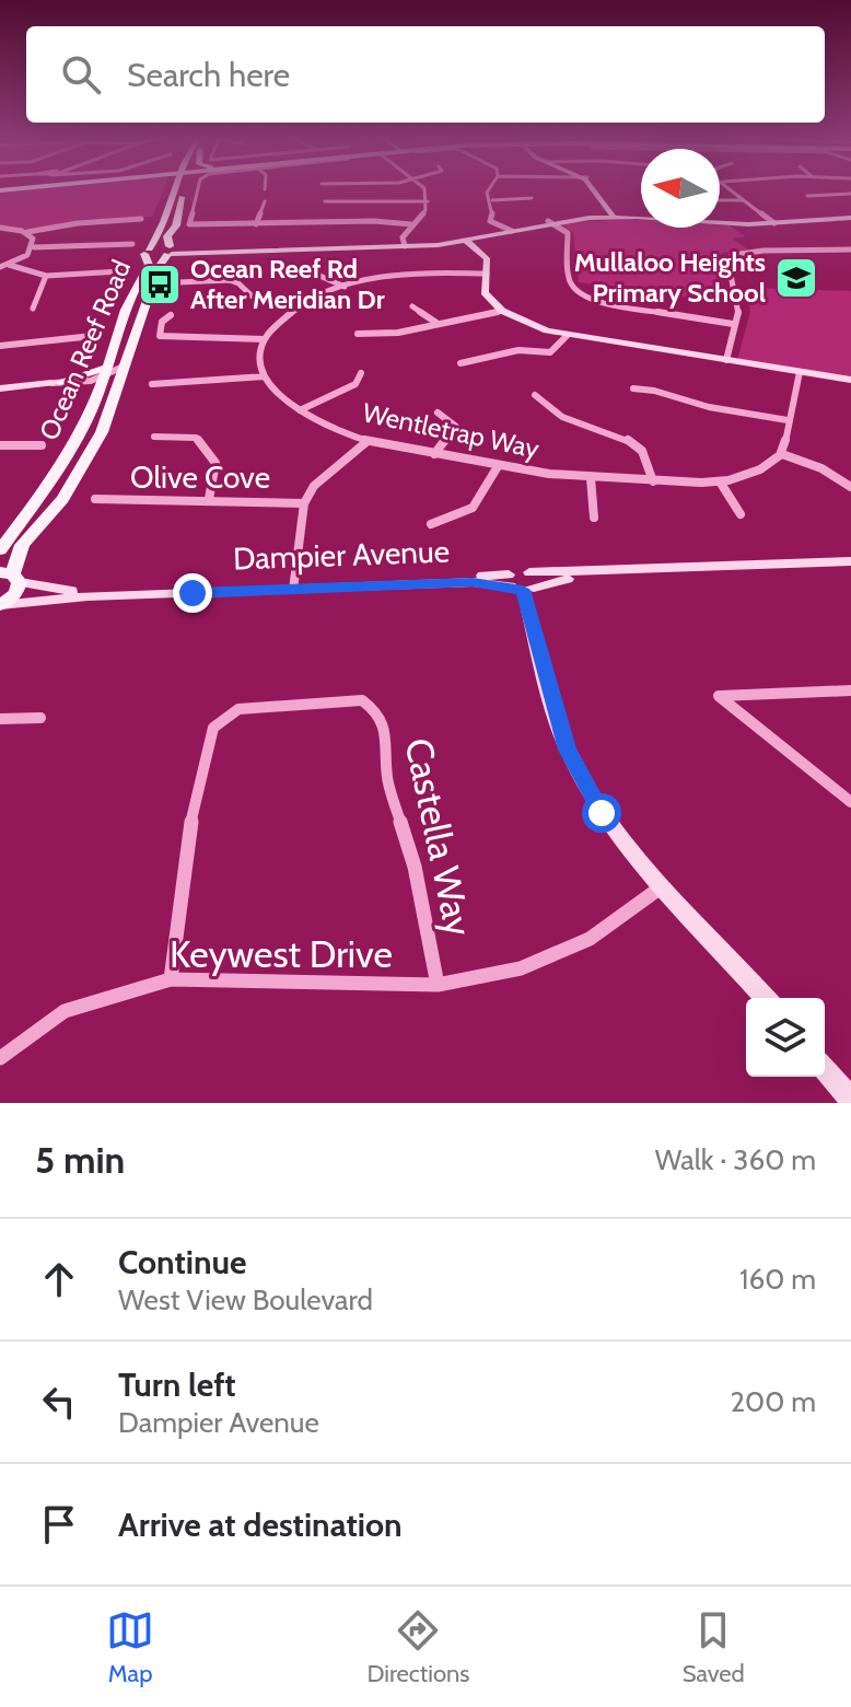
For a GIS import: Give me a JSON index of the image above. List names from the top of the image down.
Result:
{
  "streets": {
    "main road": ["Ocean Reef Road"],
    "street": [
      "Wentletrap Way",
      "Olive Cove",
      "Dampier Avenue",
      "Castella Way",
      "Keywest Drive"
    ]
  },
  "crossings": [
    ["Ocean Reef Road", "Dampier Avenue"],
    ["Castella Way", "Keywest Drive"]
  ],
  "places": {
    "school or university": ["Mullaloo Heights Primary School"],
    "bus stop": ["Ocean Reef Rd After Meridian Dr"]
  },
  "north": "left",
  "page": {
    "search": "Search here",
    "heading": ["5 min", "Walk · 360 m"],
    "list": [
      ["Continue", "West View Boulevard", "160 m"],
      ["Turn left", "Dampier Avenue", "200 m"],
      "Arrive at destination"
    ],
    "nav": ["Map", "Directions", "Saved"]
  }
}
